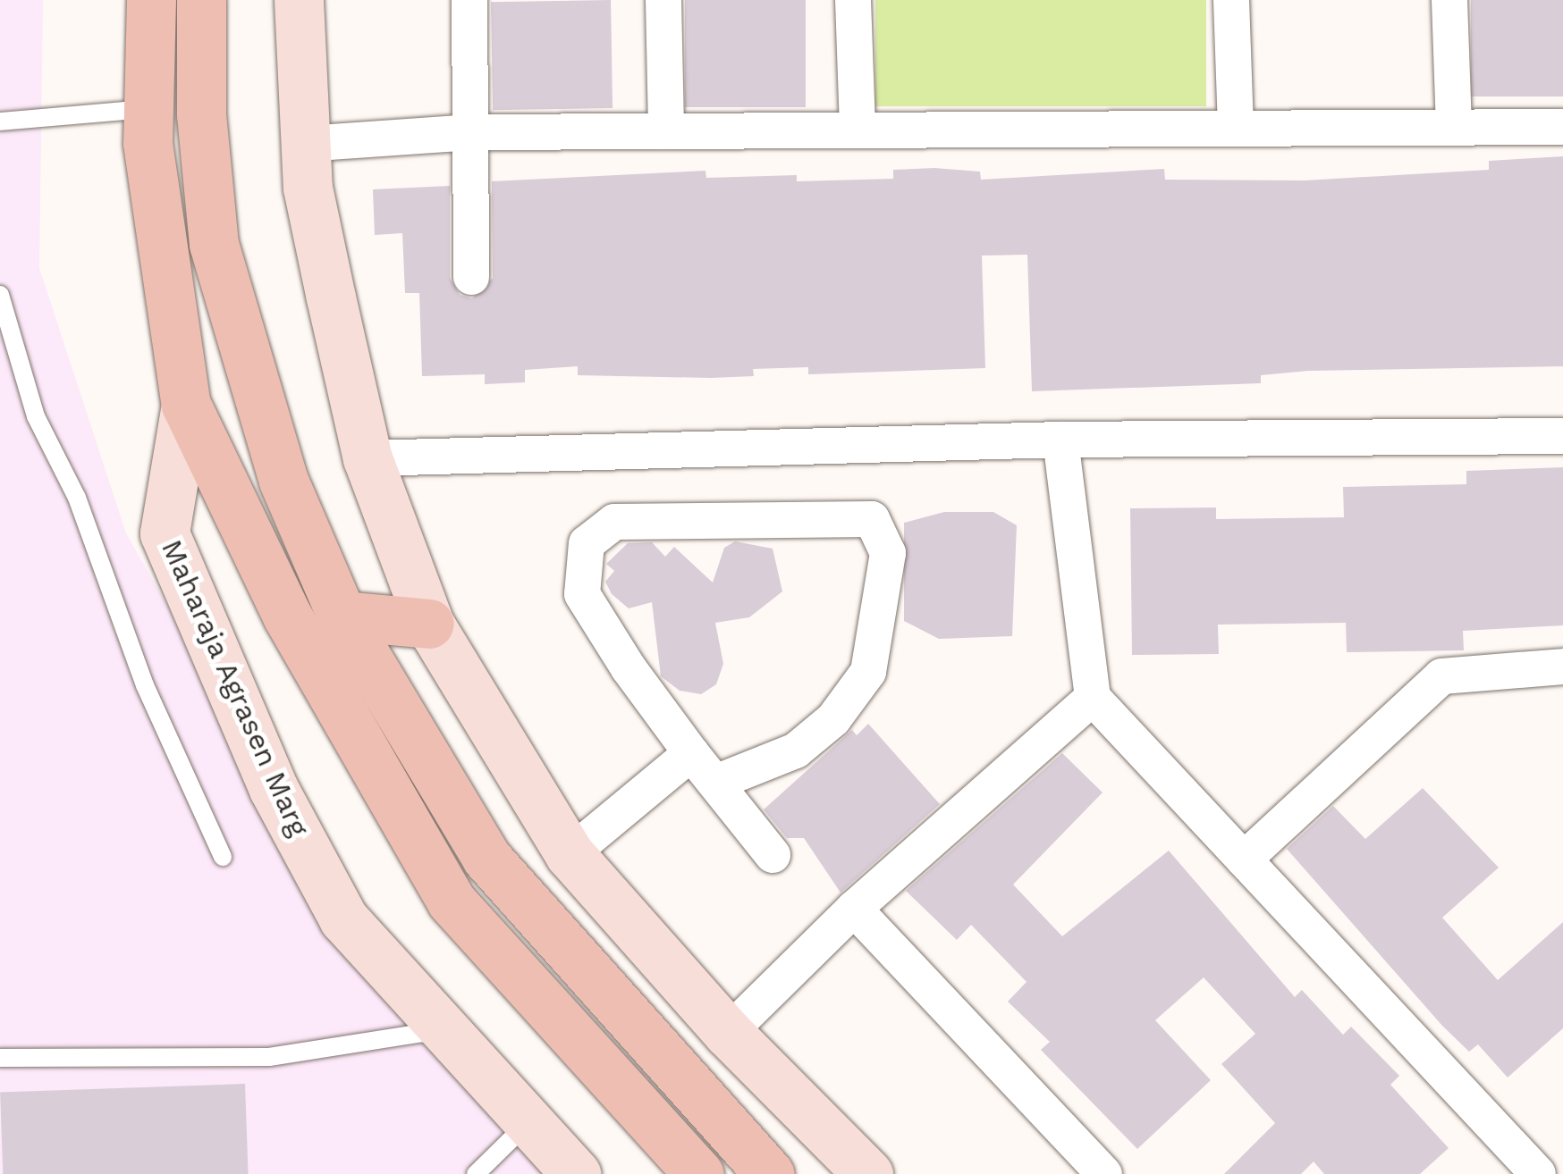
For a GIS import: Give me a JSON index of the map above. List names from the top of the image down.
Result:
{
  "streets": {
    "main road": ["Maharaja Agrasen Marg"]
  }
}
